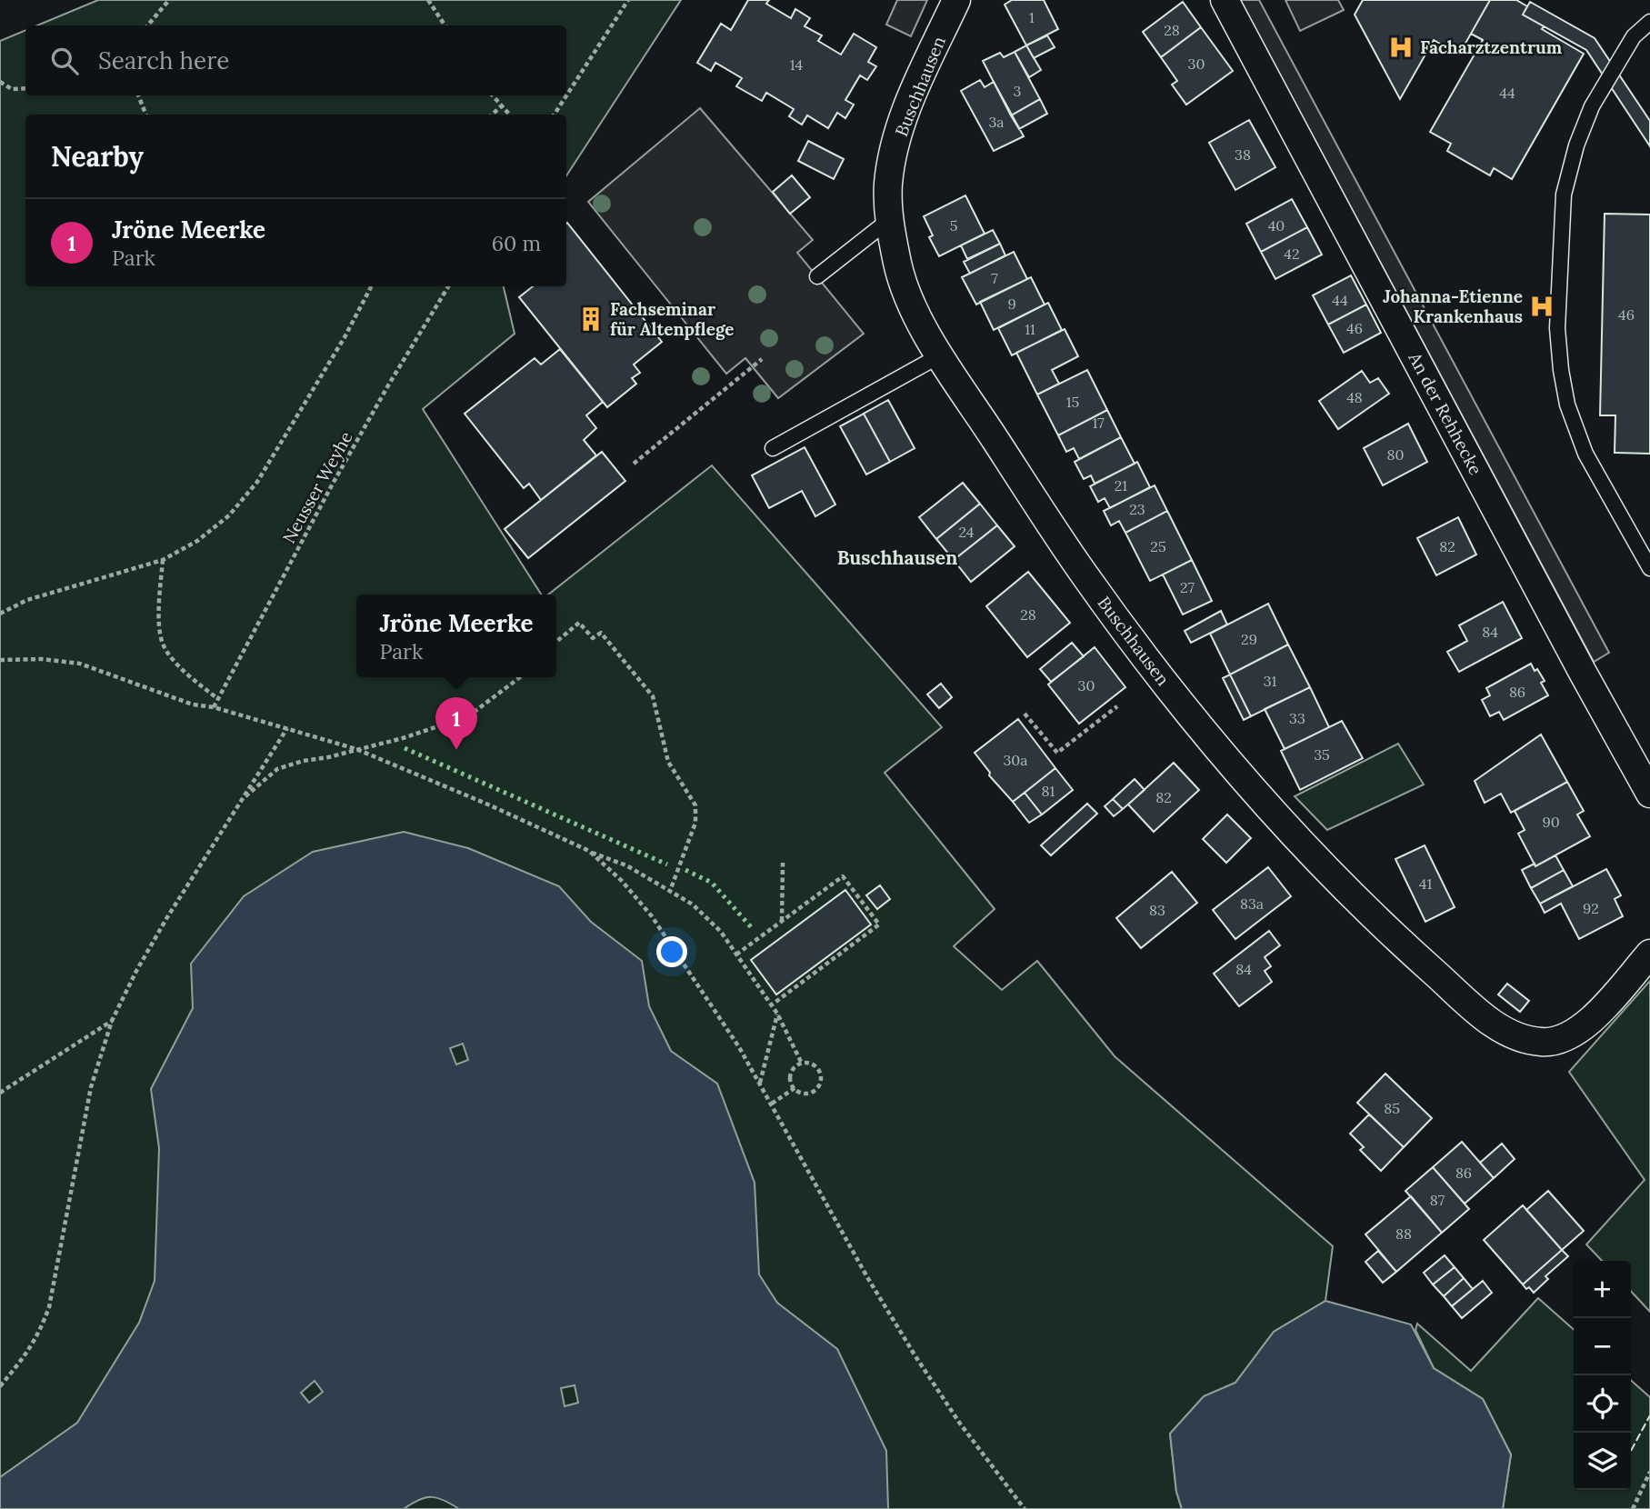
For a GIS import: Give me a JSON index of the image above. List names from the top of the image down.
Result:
{
  "streets": {
    "street": ["Buschhausen", "An der Rehhecke"],
    "path": ["Neusser Weyhe"]
  },
  "districts": ["Buschhausen"],
  "places": {
    "hospital": ["Facharztzentrum", "Johanna-Etienne Krankenhaus"],
    "building": ["Fachseminar für Altenpflege"]
  },
  "house_numbers": [
    "1",
    "28",
    "30",
    "14",
    "3",
    "44",
    "3a",
    "38",
    "5",
    "40",
    "42",
    "7",
    "44",
    "9",
    "46",
    "46",
    "11",
    "48",
    "15",
    "17",
    "80",
    "21",
    "23",
    "24",
    "25",
    "82",
    "27",
    "28",
    "84",
    "29",
    "31",
    "30",
    "86",
    "33",
    "35",
    "30a",
    "81",
    "82",
    "90",
    "41",
    "83a",
    "92",
    "83",
    "84",
    "85",
    "86",
    "87",
    "88"
  ],
  "page": {
    "search": "Search here",
    "heading": "Nearby",
    "list": [
      {
        "mark": "1",
        "name": "Jröne Meerke",
        "note": "Park",
        "value": "60 m"
      }
    ],
    "popup": ["Jröne Meerke", "Park"],
    "pins": "1",
    "map_buttons": ["+", "−"]
  }
}
